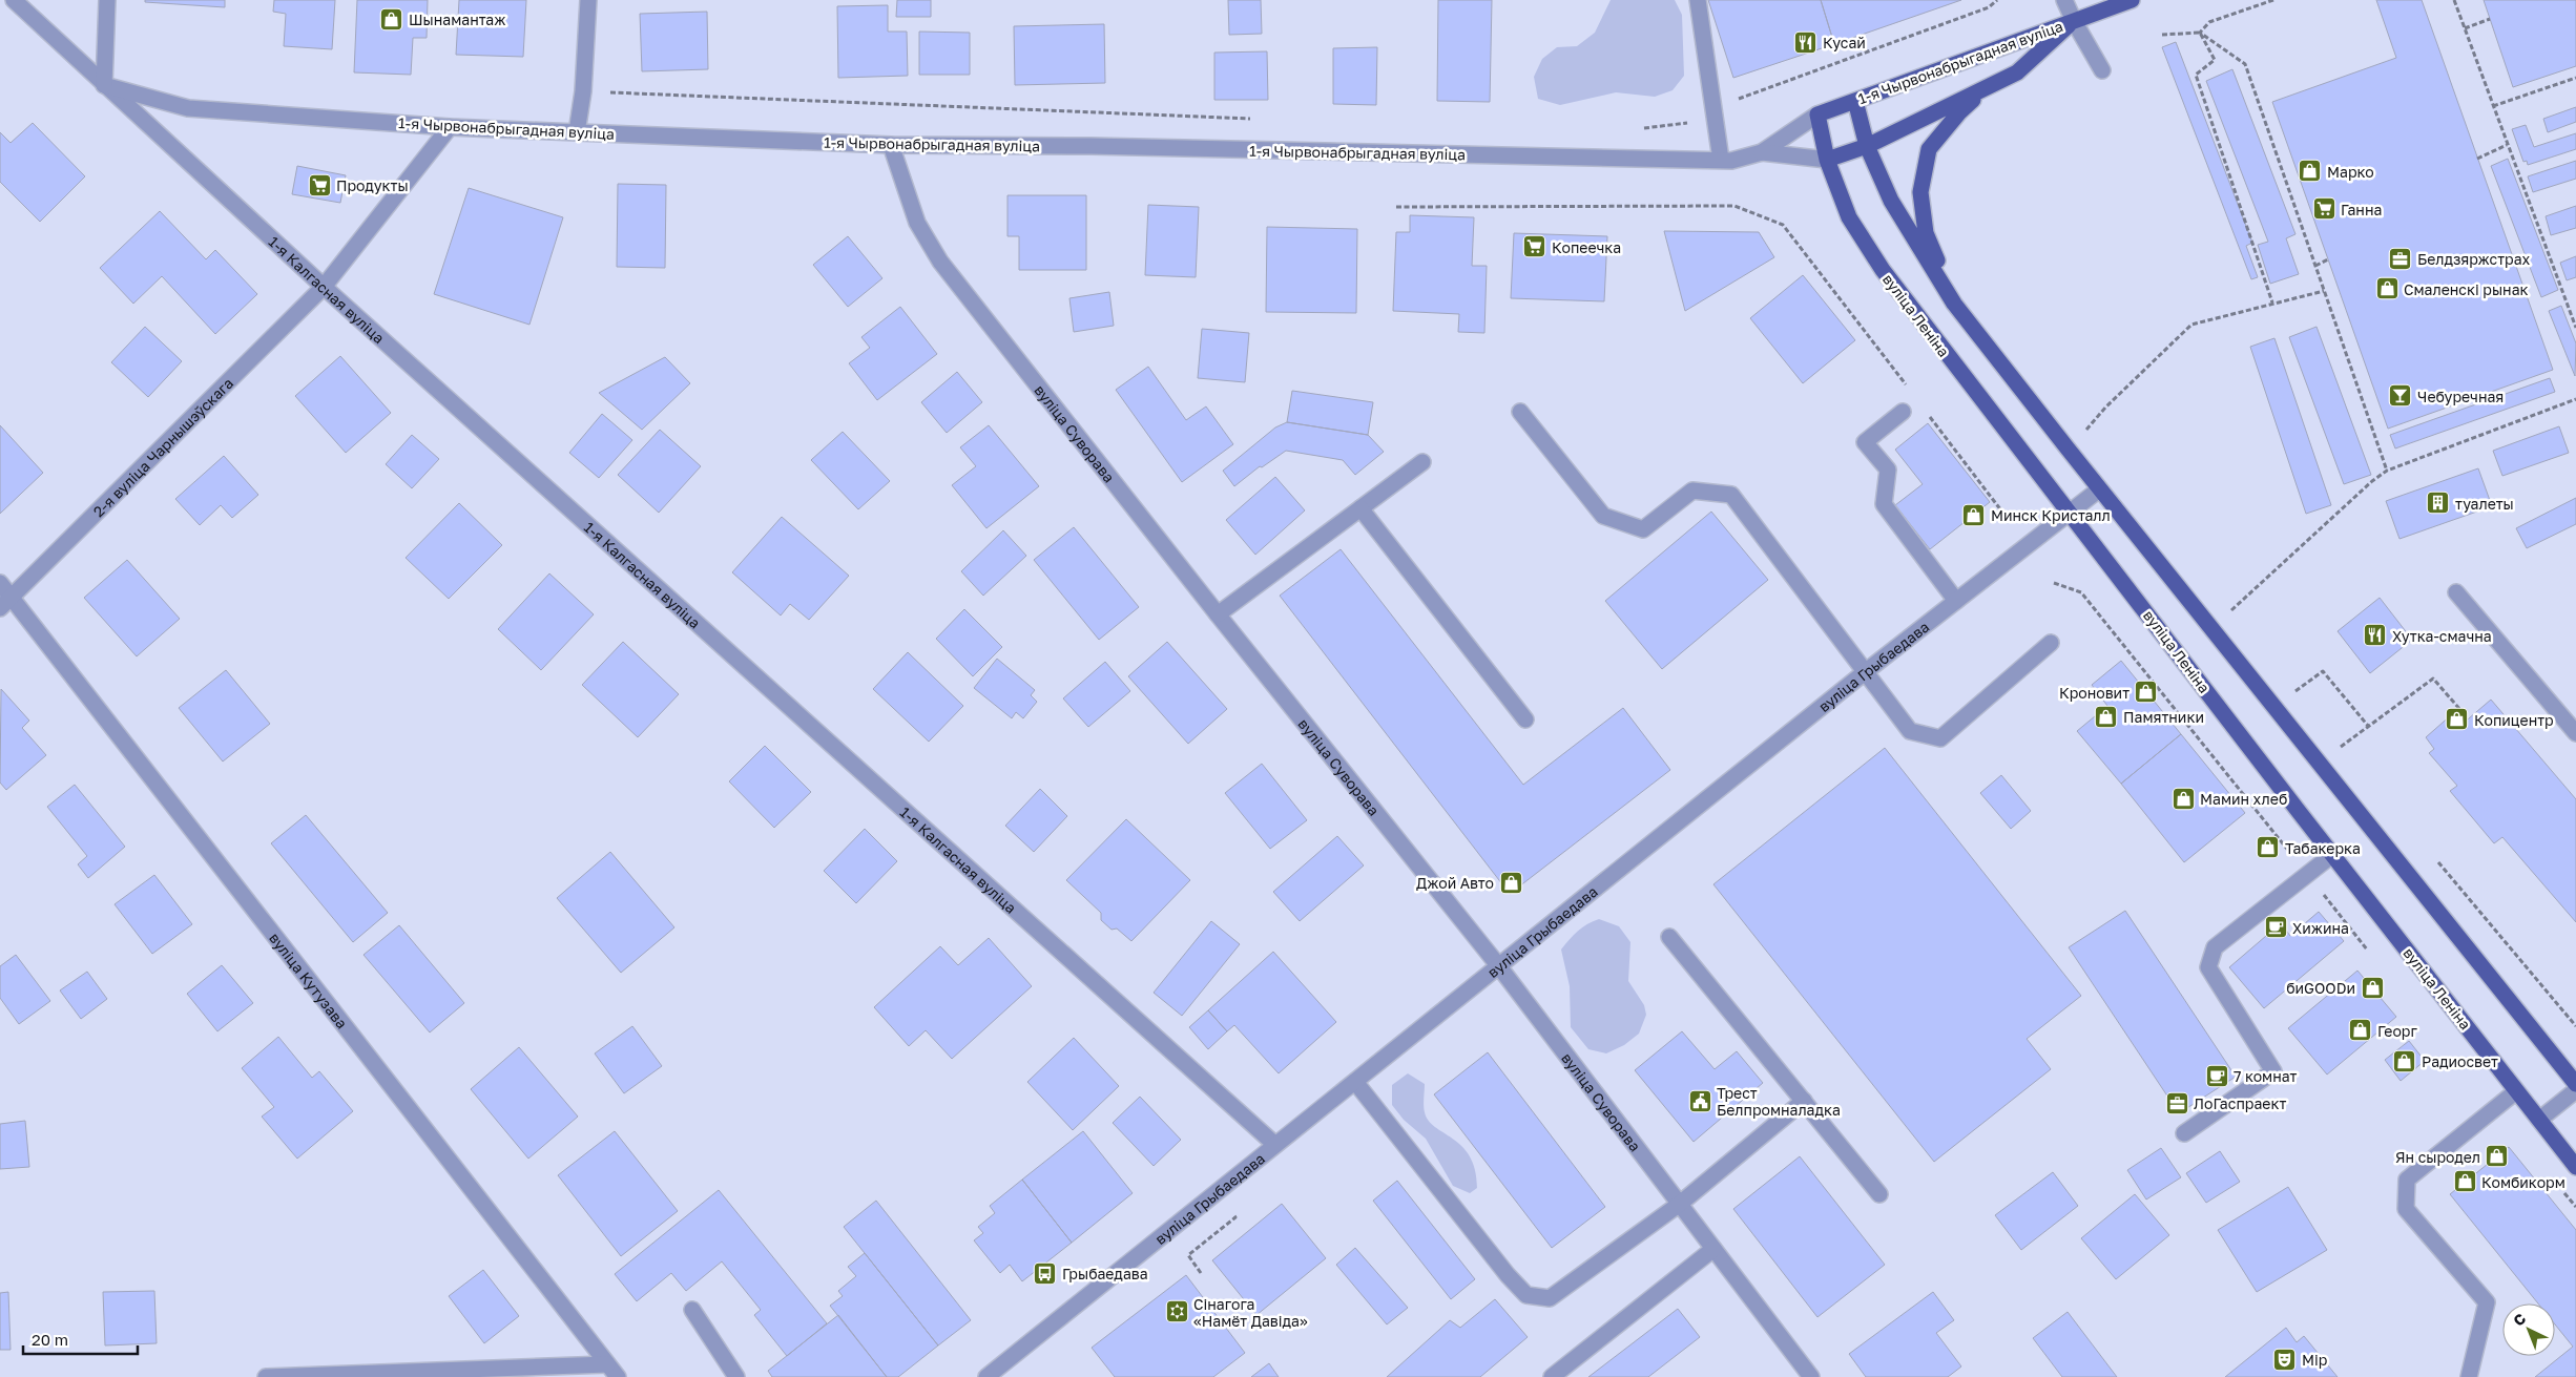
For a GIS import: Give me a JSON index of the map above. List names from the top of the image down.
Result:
{
  "streets": {
    "main road": ["1-я Чырвонабрыгадная вуліца", "вуліца Леніна"],
    "street": [
      "1-я Калгасная вуліца",
      "вуліца Суворава",
      "2-я вуліца Чарнышэўскага",
      "вуліца Грыбаедава",
      "вуліца Кутузава"
    ]
  },
  "crossings": [
    ["1-я Чырвонабрыгадная вуліца", "1-я Калгасная вуліца"],
    ["1-я Чырвонабрыгадная вуліца", "вуліца Леніна"],
    ["1-я Чырвонабрыгадная вуліца", "вуліца Суворава"],
    ["1-я Чырвонабрыгадная вуліца", "2-я вуліца Чарнышэўскага"],
    ["1-я Калгасная вуліца", "2-я вуліца Чарнышэўскага"],
    ["1-я Калгасная вуліца", "вуліца Грыбаедава"],
    ["вуліца Леніна", "вуліца Грыбаедава"],
    ["вуліца Суворава", "вуліца Грыбаедава"],
    ["2-я вуліца Чарнышэўскага", "вуліца Кутузава"]
  ],
  "places": {
    "shop": [
      "Шынамантаж",
      "Марко",
      "Смаленскі рынак",
      "Минск Кристалл",
      "Кроновит",
      "Памятники",
      "Копицентр",
      "Мамин хлеб",
      "Табакерка",
      "Джой Авто",
      "биGOODи",
      "Георг",
      "Радиосвет",
      "Ян сыродел",
      "Комбикорм"
    ],
    "restaurant": ["Кусай", "Хутка-смачна"],
    "supermarket": ["Продукты", "Ганна", "Копеечка"],
    "office": ["Белдзяржстрах", "ЛоГаспраект"],
    "bar": ["Чебуречная"],
    "building": ["туалеты"],
    "cafe": ["Хижина", "7 комнат"],
    "public building": ["Трест Белпромналадка"],
    "bus stop": ["Грыбаедава"],
    "synagogue": ["Сінагога «Намёт Давіда»"],
    "theatre": ["Мір"]
  },
  "scale_bar": "20 m",
  "north": "top left"
}
